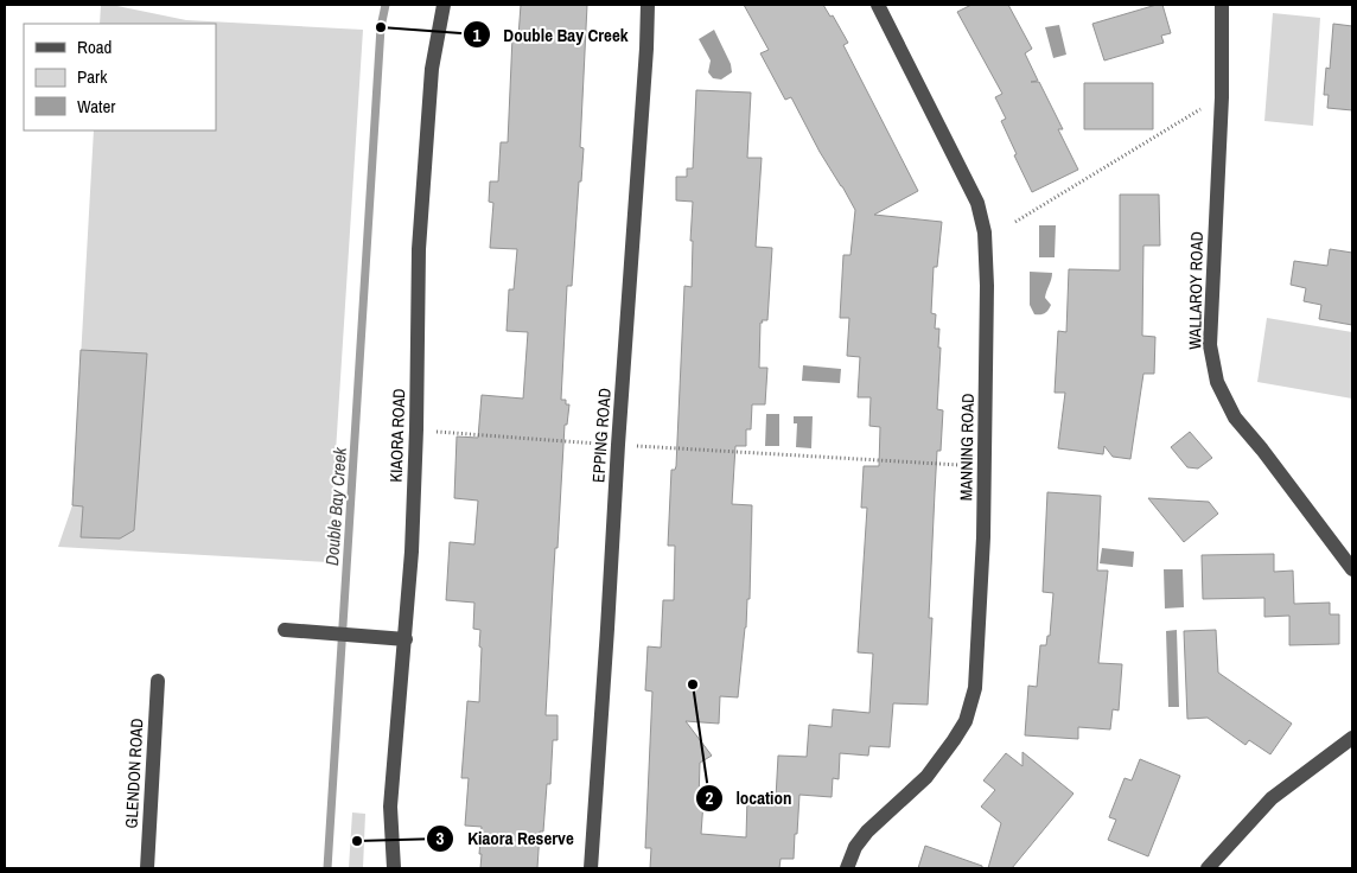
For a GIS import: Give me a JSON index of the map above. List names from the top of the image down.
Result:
{
  "streets": {
    "street": [
      "WALLAROY ROAD",
      "KIAORA ROAD",
      "EPPING ROAD",
      "MANNING ROAD",
      "GLENDON ROAD"
    ]
  },
  "water": ["Double Bay Creek"],
  "places": ["Double Bay Creek", "location", "Kiaora Reserve"],
  "legend": ["Road", "Park", "Water"]
}
